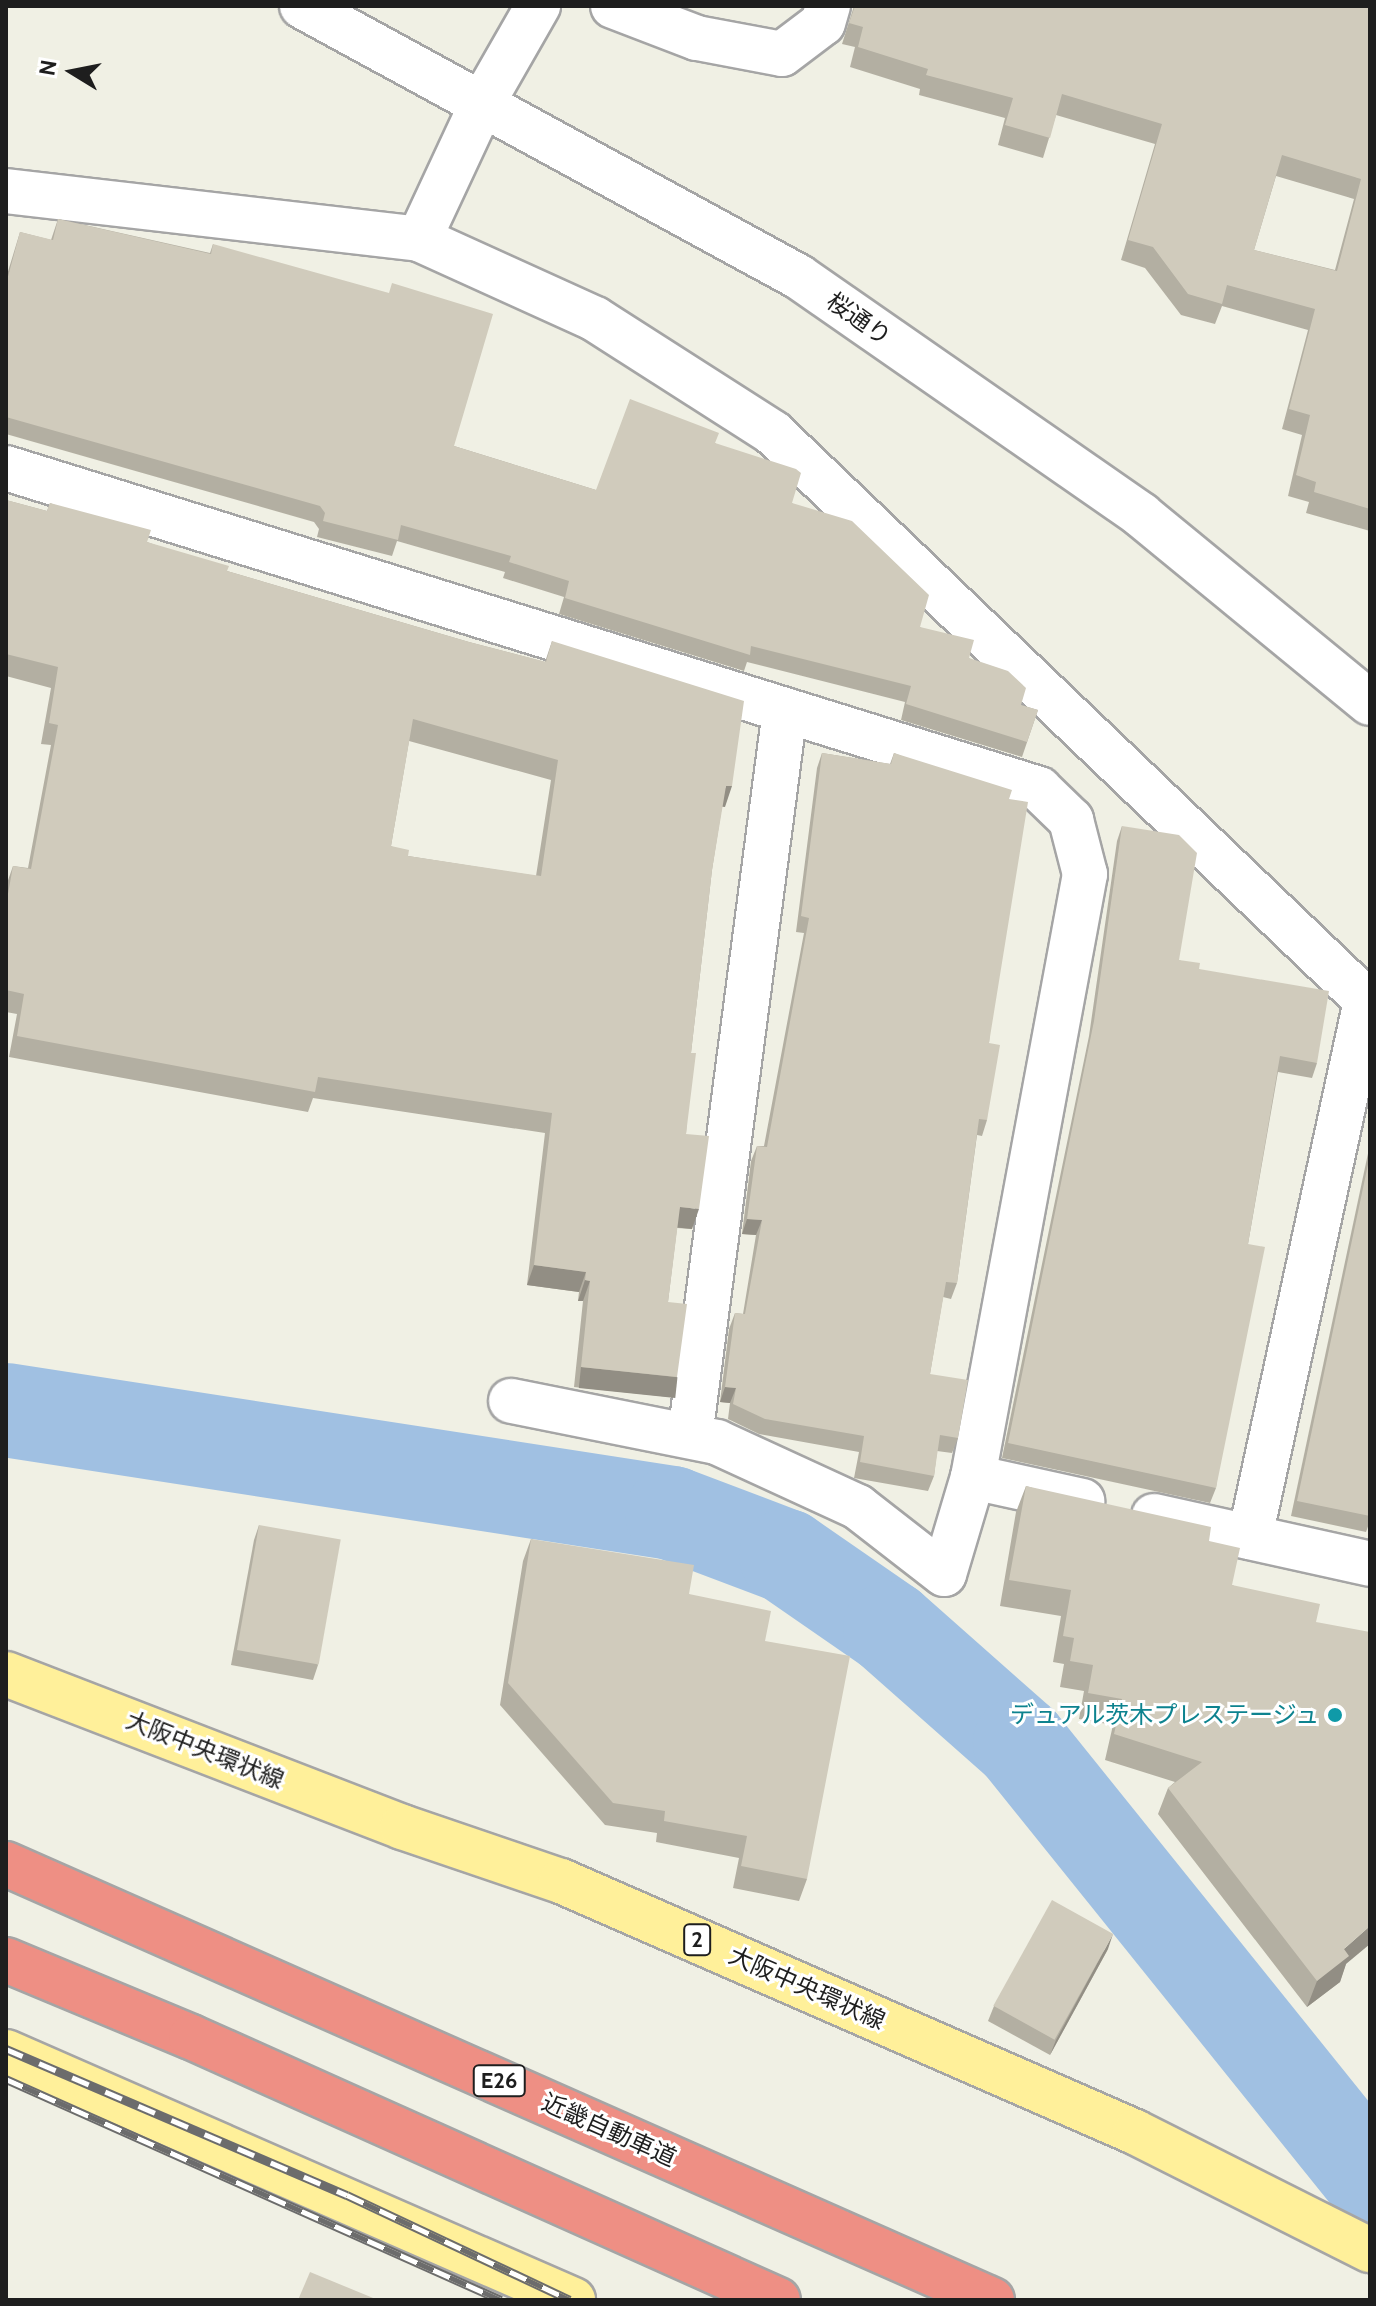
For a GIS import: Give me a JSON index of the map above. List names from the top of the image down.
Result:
{
  "streets": {
    "highway": ["E26", "近畿自動車道"],
    "main road": ["大阪中央環状線", "2"],
    "street": ["桜通り"]
  },
  "places": ["デュアル茨木プレステージュ"],
  "north": "left"
}
